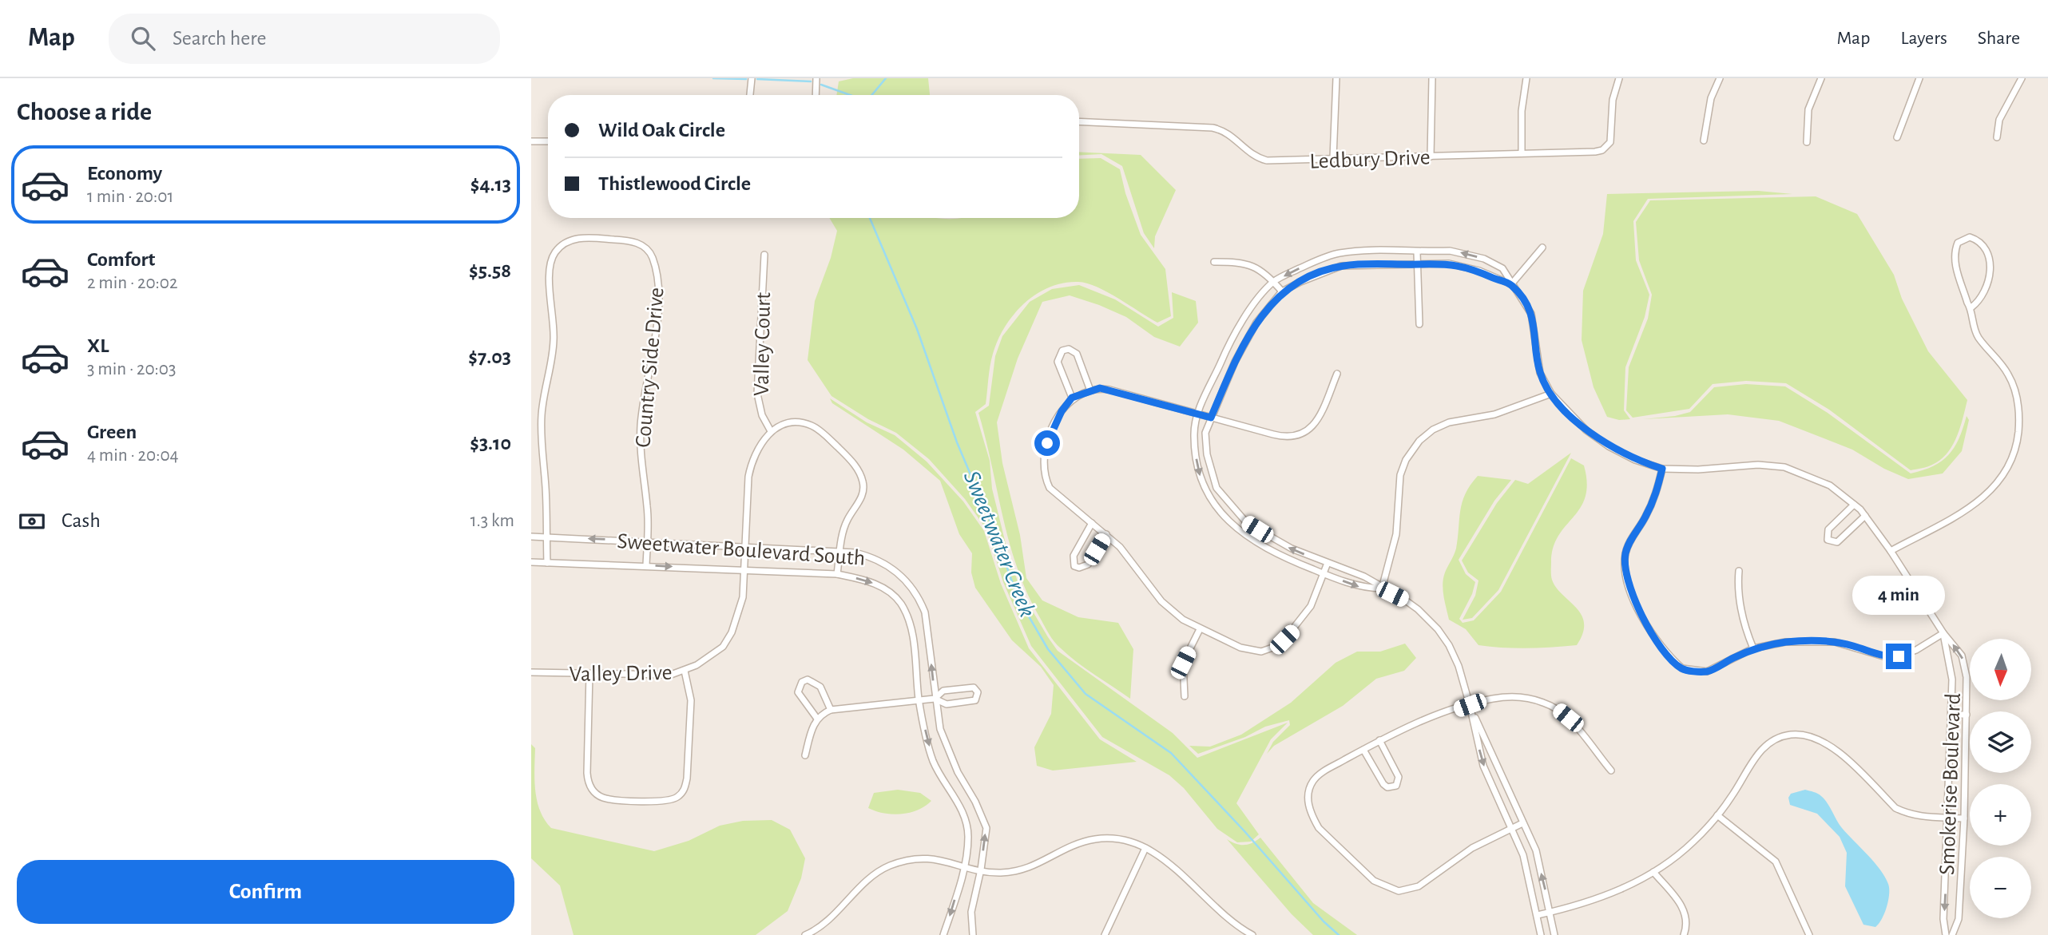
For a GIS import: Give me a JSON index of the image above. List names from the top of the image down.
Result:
{
  "streets": {
    "street": [
      "Ledbury Drive",
      "Valley Court",
      "Country Side Drive",
      "Sweetwater Boulevard South",
      "Valley Drive",
      "Smokerise Boulevard"
    ]
  },
  "crossings": [
    ["Valley Court", "Sweetwater Boulevard South"],
    ["Valley Court", "Valley Drive"],
    ["Country Side Drive", "Sweetwater Boulevard South"],
    ["Sweetwater Boulevard South", "Valley Drive"]
  ],
  "water": ["Sweetwater Creek"],
  "north": "bottom",
  "page": {
    "header": "Map",
    "search": "Search here",
    "nav": ["Map", "Layers", "Share"],
    "heading": "Choose a ride",
    "banner": ["Wild Oak Circle", "Thistlewood Circle"],
    "list": [
      {
        "name": "Economy",
        "note": "1 min · 20:01",
        "value": "$4.13"
      },
      {
        "name": "Comfort",
        "note": "2 min · 20:02",
        "value": "$5.58"
      },
      {
        "name": "XL",
        "note": "3 min · 20:03",
        "value": "$7.03"
      },
      {
        "name": "Green",
        "note": "4 min · 20:04",
        "value": "$3.10"
      }
    ],
    "pay": ["Cash", "1.3 km"],
    "bubble": "4 min",
    "map_buttons": ["+", "−"],
    "buttons": "Confirm"
  }
}
